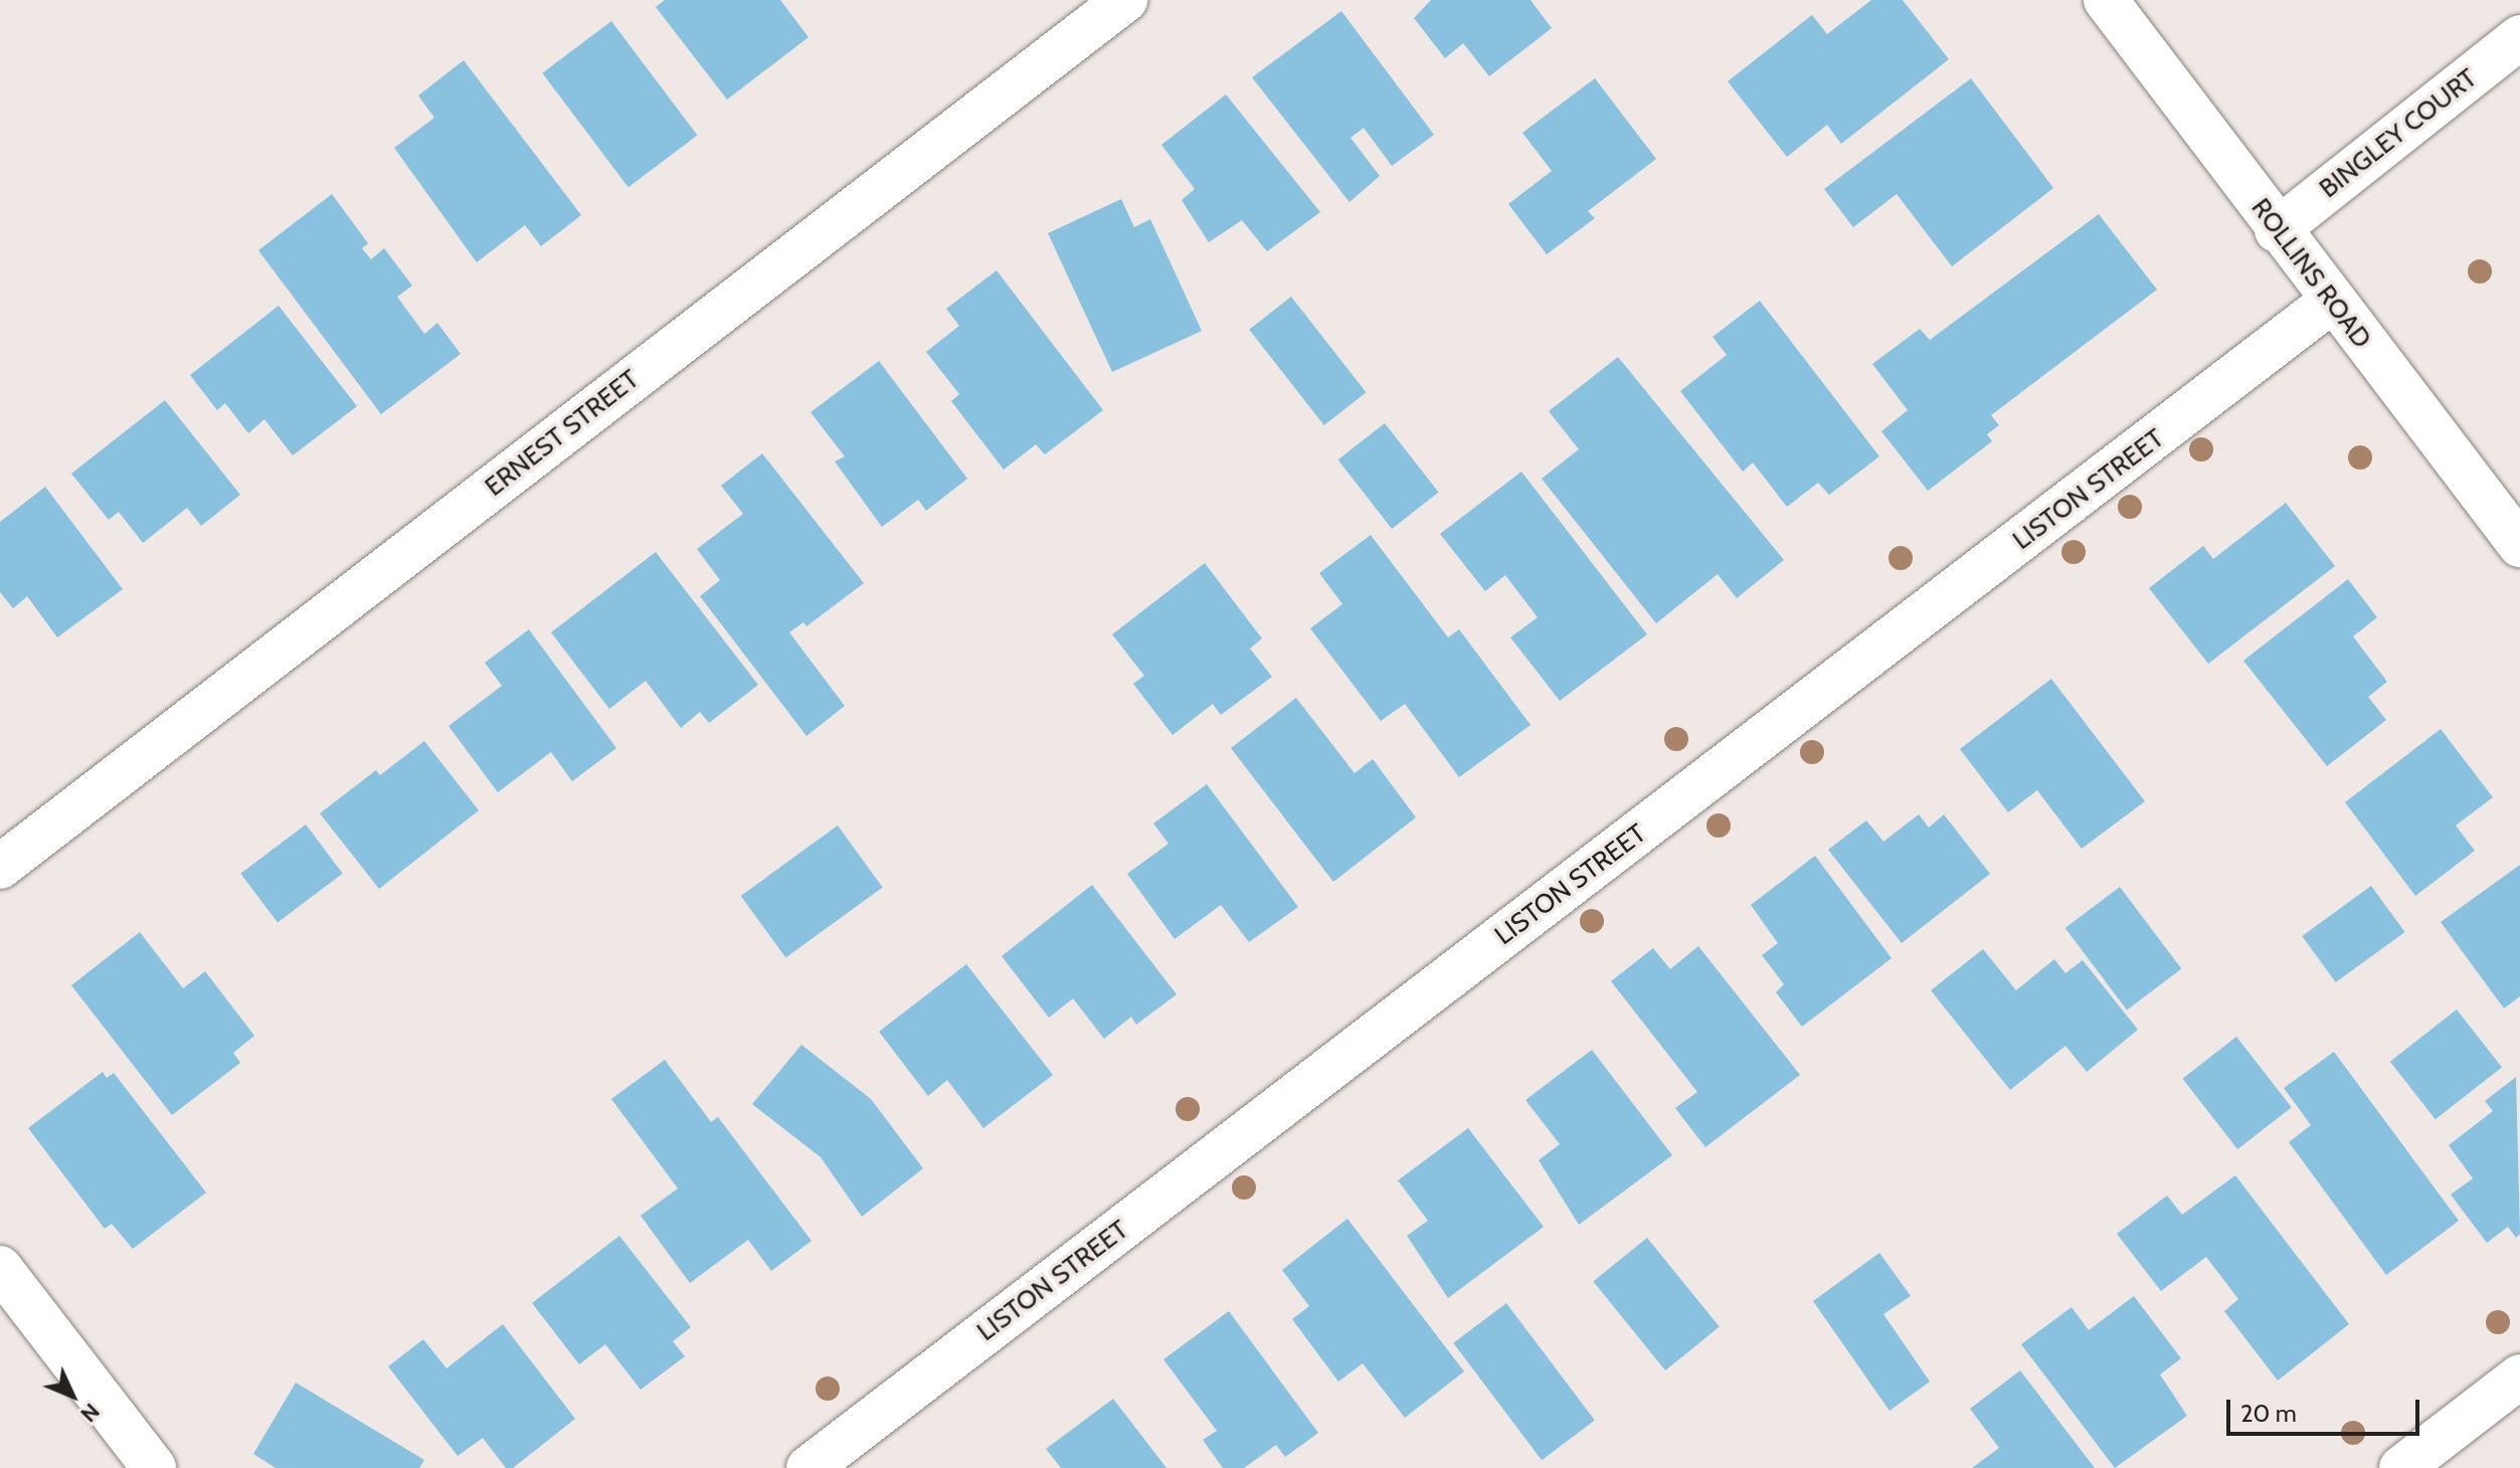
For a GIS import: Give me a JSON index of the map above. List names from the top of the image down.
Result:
{
  "streets": {
    "street": [
      "BINGLEY COURT",
      "ROLLINS ROAD",
      "ERNEST STREET",
      "LISTON STREET"
    ]
  },
  "crossings": [
    ["BINGLEY COURT", "ROLLINS ROAD"],
    ["ROLLINS ROAD", "LISTON STREET"]
  ],
  "scale_bar": "20 m",
  "north": "bottom right"
}
